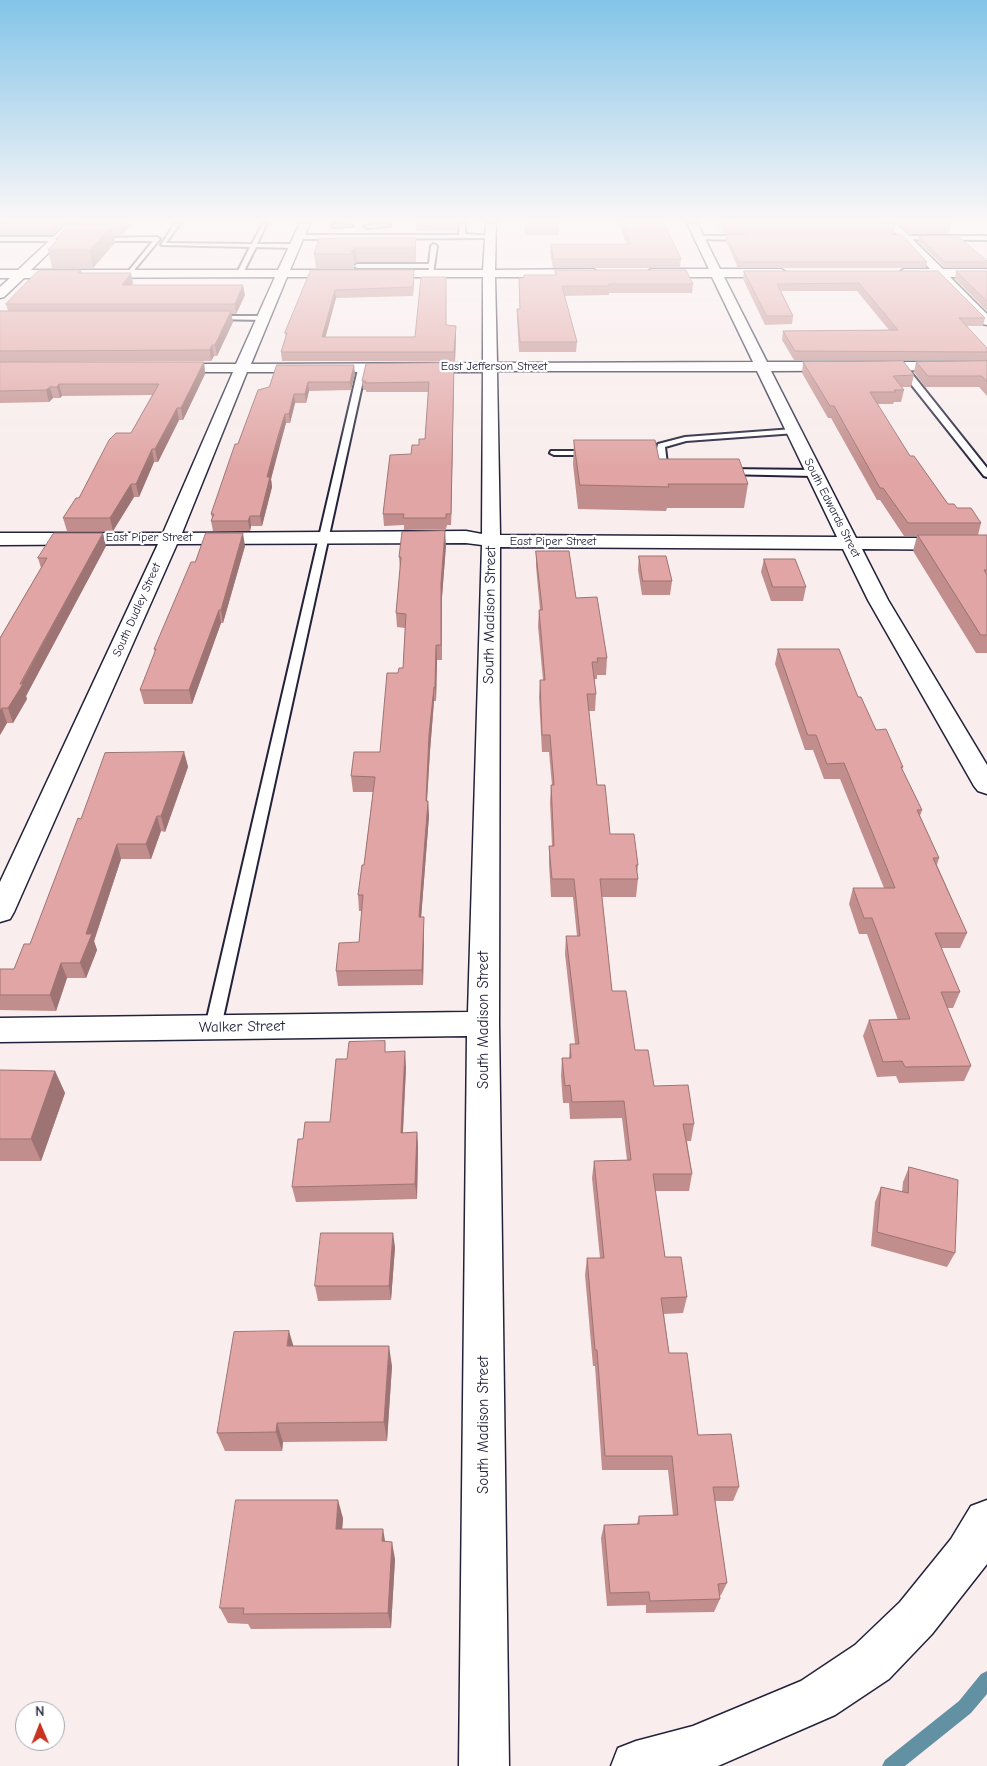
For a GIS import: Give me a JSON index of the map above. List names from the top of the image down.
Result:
{
  "streets": {
    "street": [
      "East Jefferson Street",
      "South Edwards Street",
      "East Piper Street",
      "South Dudley Street",
      "South Madison Street",
      "Walker Street"
    ]
  },
  "crossings": [
    ["East Jefferson Street", "South Edwards Street"],
    ["East Jefferson Street", "South Dudley Street"],
    ["East Jefferson Street", "South Madison Street"],
    ["South Edwards Street", "East Piper Street"],
    ["East Piper Street", "South Dudley Street"],
    ["East Piper Street", "South Madison Street"],
    ["South Madison Street", "Walker Street"]
  ],
  "north": "top"
}
